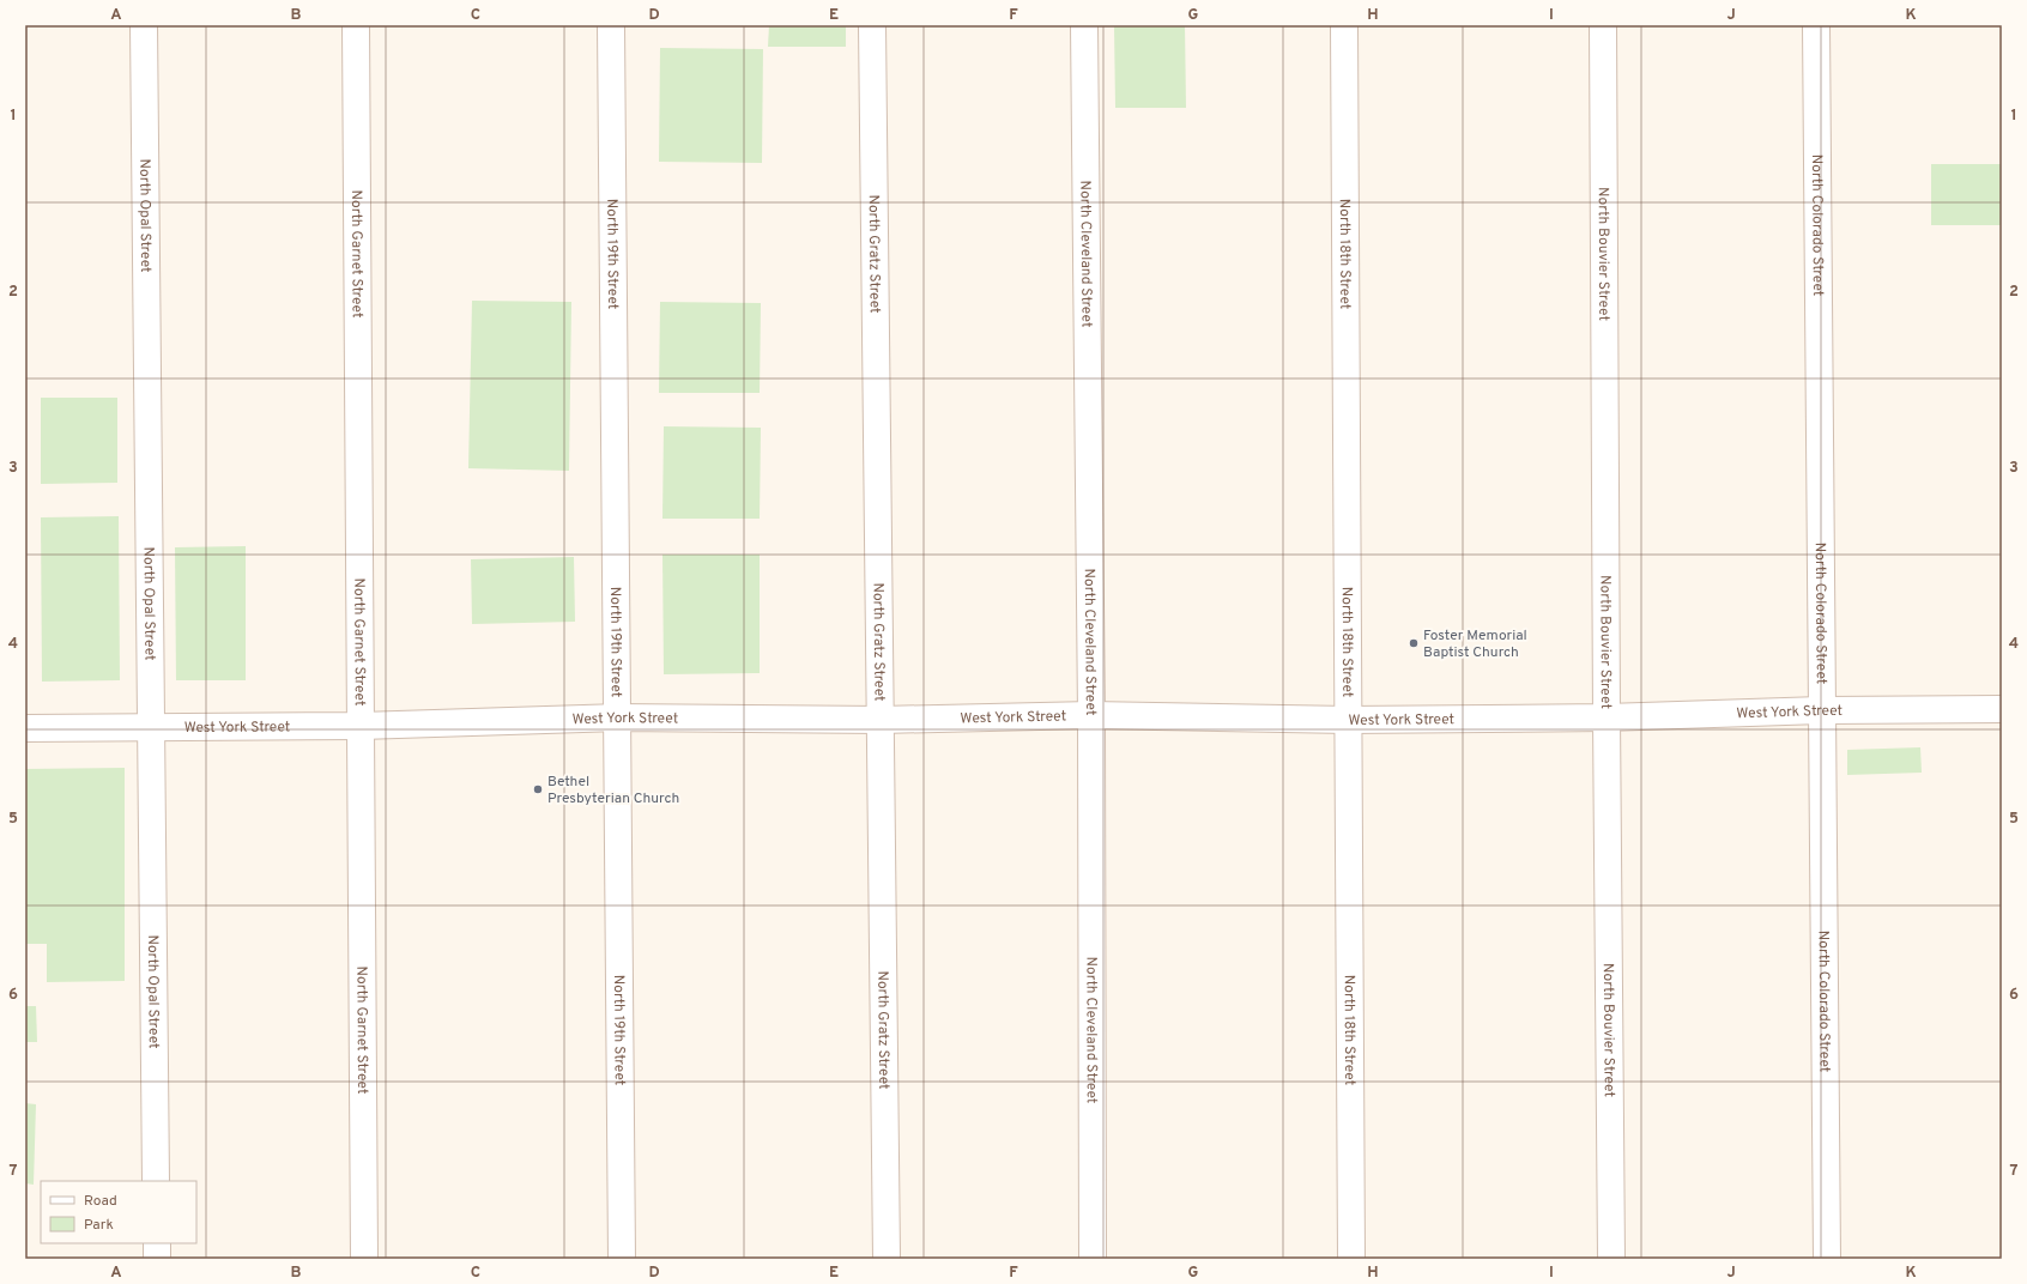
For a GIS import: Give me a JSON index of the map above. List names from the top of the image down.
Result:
{
  "streets": {
    "street": [
      "North Opal Street",
      "North Colorado Street",
      "North Garnet Street",
      "North 19th Street",
      "North Gratz Street",
      "North Cleveland Street",
      "North 18th Street",
      "North Bouvier Street",
      "West York Street"
    ]
  },
  "crossings": [
    ["North Opal Street", "West York Street"],
    ["North Colorado Street", "West York Street"],
    ["North Garnet Street", "West York Street"],
    ["North 19th Street", "West York Street"],
    ["North Gratz Street", "West York Street"],
    ["North Cleveland Street", "West York Street"],
    ["North 18th Street", "West York Street"],
    ["North Bouvier Street", "West York Street"]
  ],
  "places": ["Foster Memorial Baptist Church", "Bethel Presbyterian Church"],
  "legend": ["Road", "Park"],
  "grid": {
    "columns": [
      "A",
      "B",
      "C",
      "D",
      "E",
      "F",
      "G",
      "H",
      "I",
      "J",
      "K"
    ],
    "rows": [
      "1",
      "2",
      "3",
      "4",
      "5",
      "6",
      "7"
    ]
  }
}
